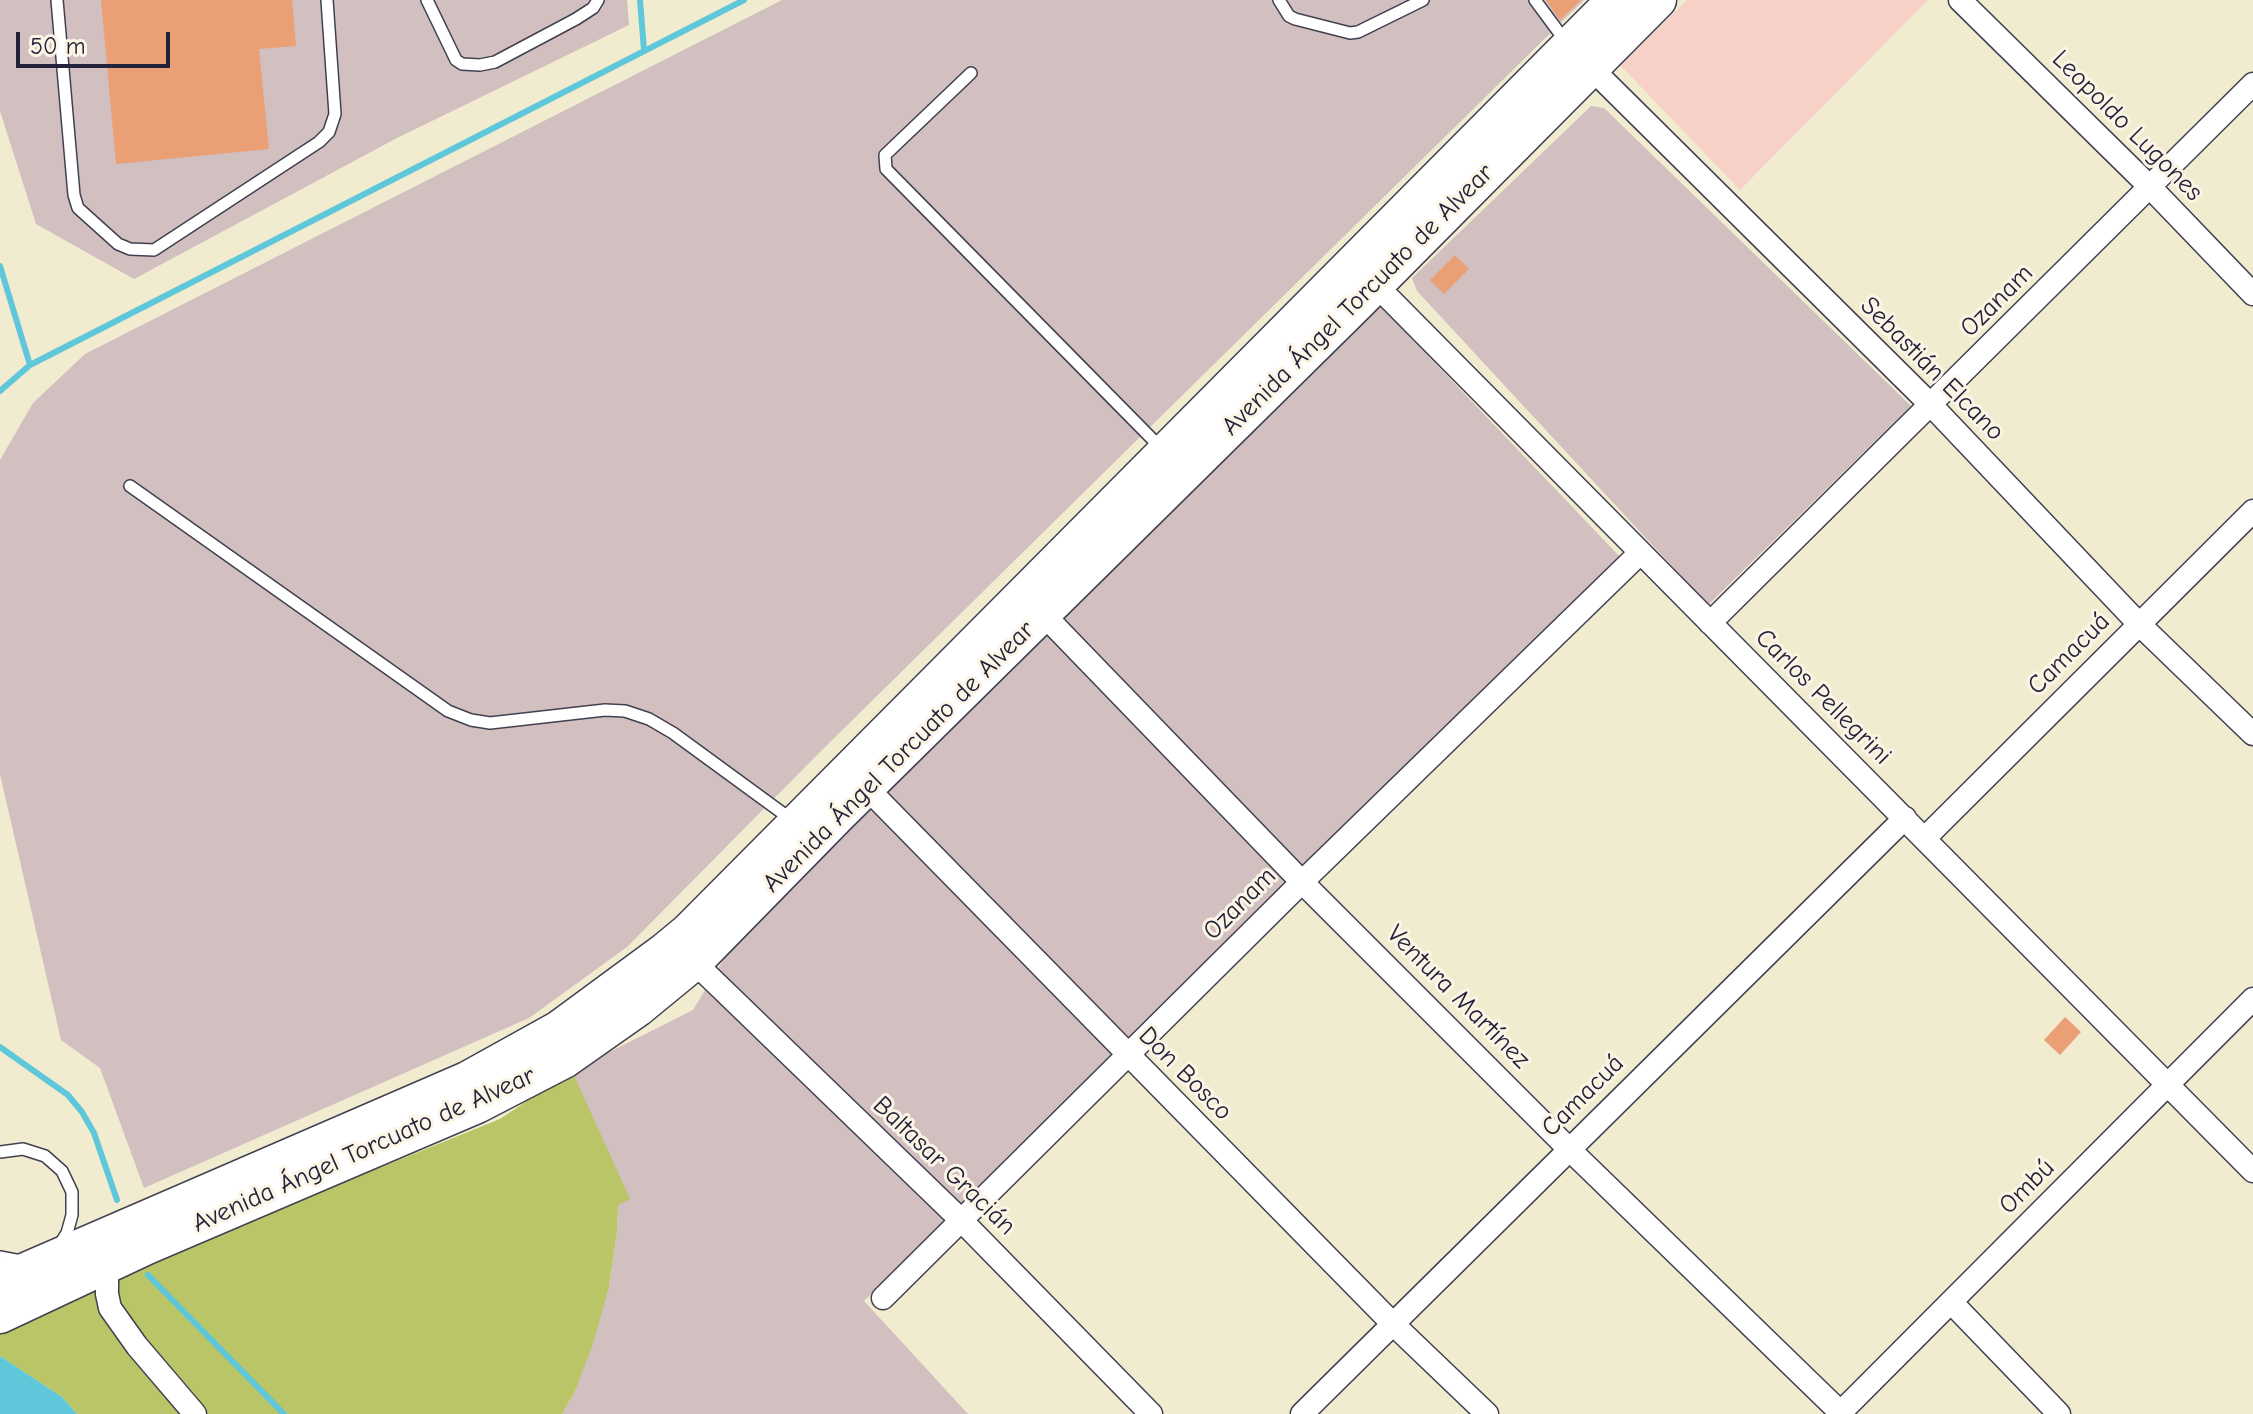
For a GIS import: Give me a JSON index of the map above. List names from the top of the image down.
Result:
{
  "streets": {
    "main road": ["Avenida Ángel Torcuato de Alvear"],
    "street": [
      "Leopoldo Lugones",
      "Ozanam",
      "Sebastián Elcano",
      "Camacuá",
      "Carlos Pellegrini",
      "Ventura Martínez",
      "Don Bosco",
      "Baltasar Gracián",
      "Ombú"
    ]
  },
  "crossings": [
    ["Leopoldo Lugones", "Ozanam"],
    ["Avenida Ángel Torcuato de Alvear", "Sebastián Elcano"],
    ["Avenida Ángel Torcuato de Alvear", "Carlos Pellegrini"],
    ["Avenida Ángel Torcuato de Alvear", "Ventura Martínez"],
    ["Avenida Ángel Torcuato de Alvear", "Don Bosco"],
    ["Avenida Ángel Torcuato de Alvear", "Baltasar Gracián"],
    ["Ozanam", "Sebastián Elcano"],
    ["Ozanam", "Carlos Pellegrini"],
    ["Ozanam", "Ventura Martínez"],
    ["Ozanam", "Don Bosco"],
    ["Ozanam", "Baltasar Gracián"],
    ["Sebastián Elcano", "Camacuá"],
    ["Camacuá", "Carlos Pellegrini"],
    ["Camacuá", "Ventura Martínez"],
    ["Camacuá", "Don Bosco"],
    ["Carlos Pellegrini", "Ombú"],
    ["Ventura Martínez", "Ombú"]
  ],
  "scale_bar": "50 m"
}
